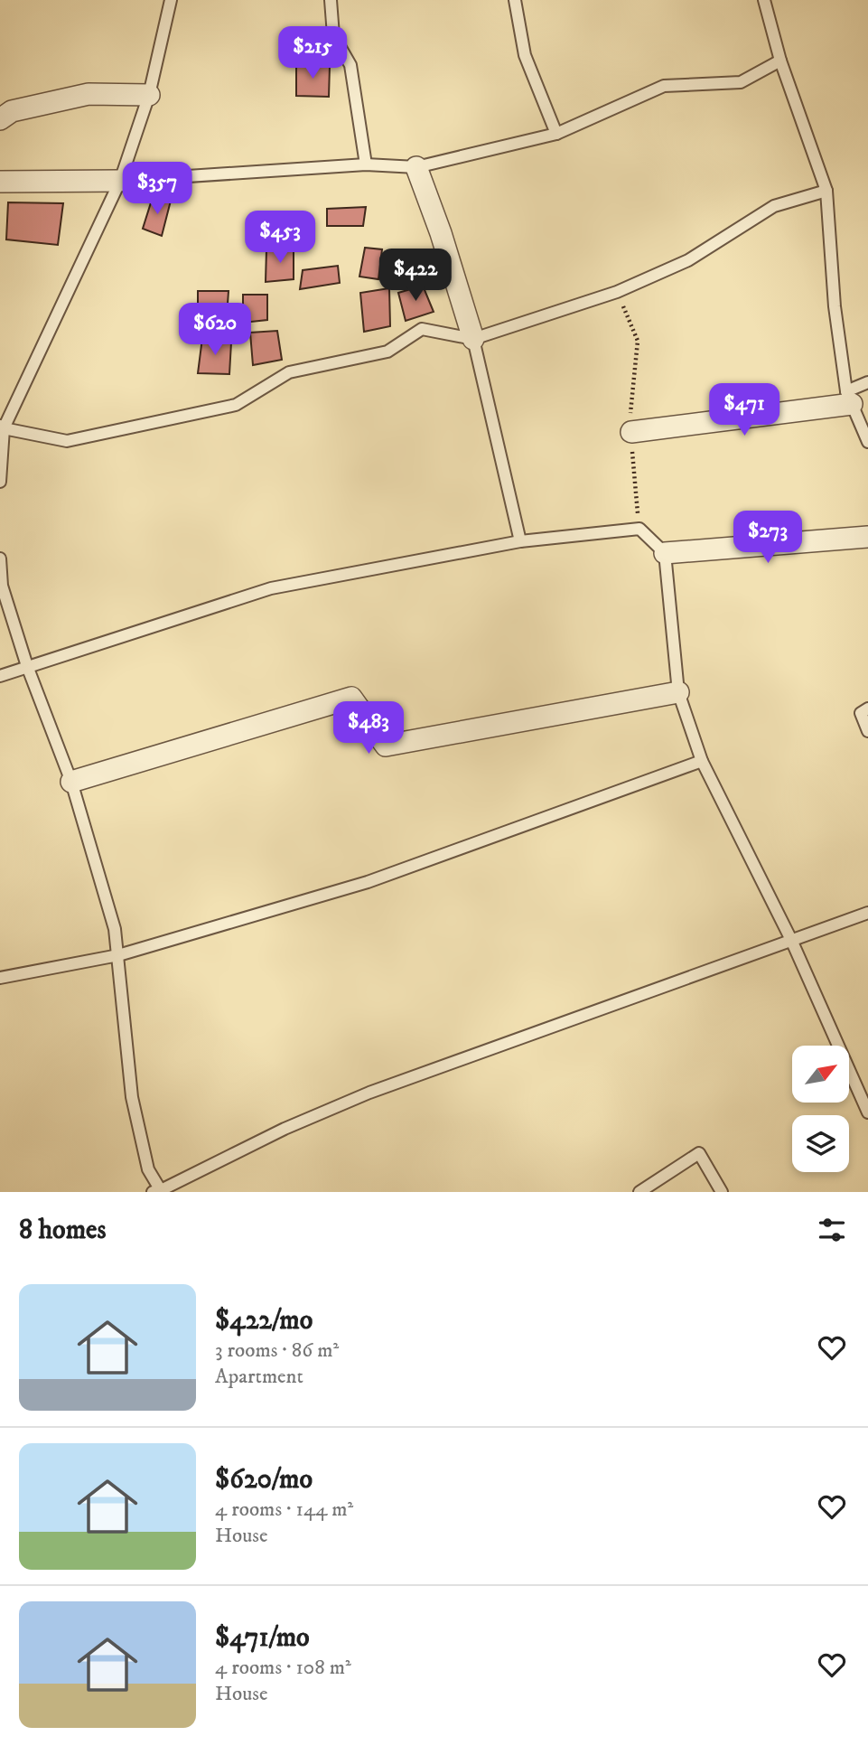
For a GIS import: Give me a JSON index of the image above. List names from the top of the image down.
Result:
{
  "north": "top right",
  "page": {
    "price": [
      "$215",
      "$357",
      "$453",
      "$422",
      "$620",
      "$471",
      "$273",
      "$483"
    ],
    "heading": "8 homes",
    "list": [
      {
        "name": "$422/mo",
        "note": "3 rooms · 86 m² · Apartment"
      },
      {
        "name": "$620/mo",
        "note": "4 rooms · 144 m² · House"
      },
      {
        "name": "$471/mo",
        "note": "4 rooms · 108 m² · House"
      }
    ]
  }
}
